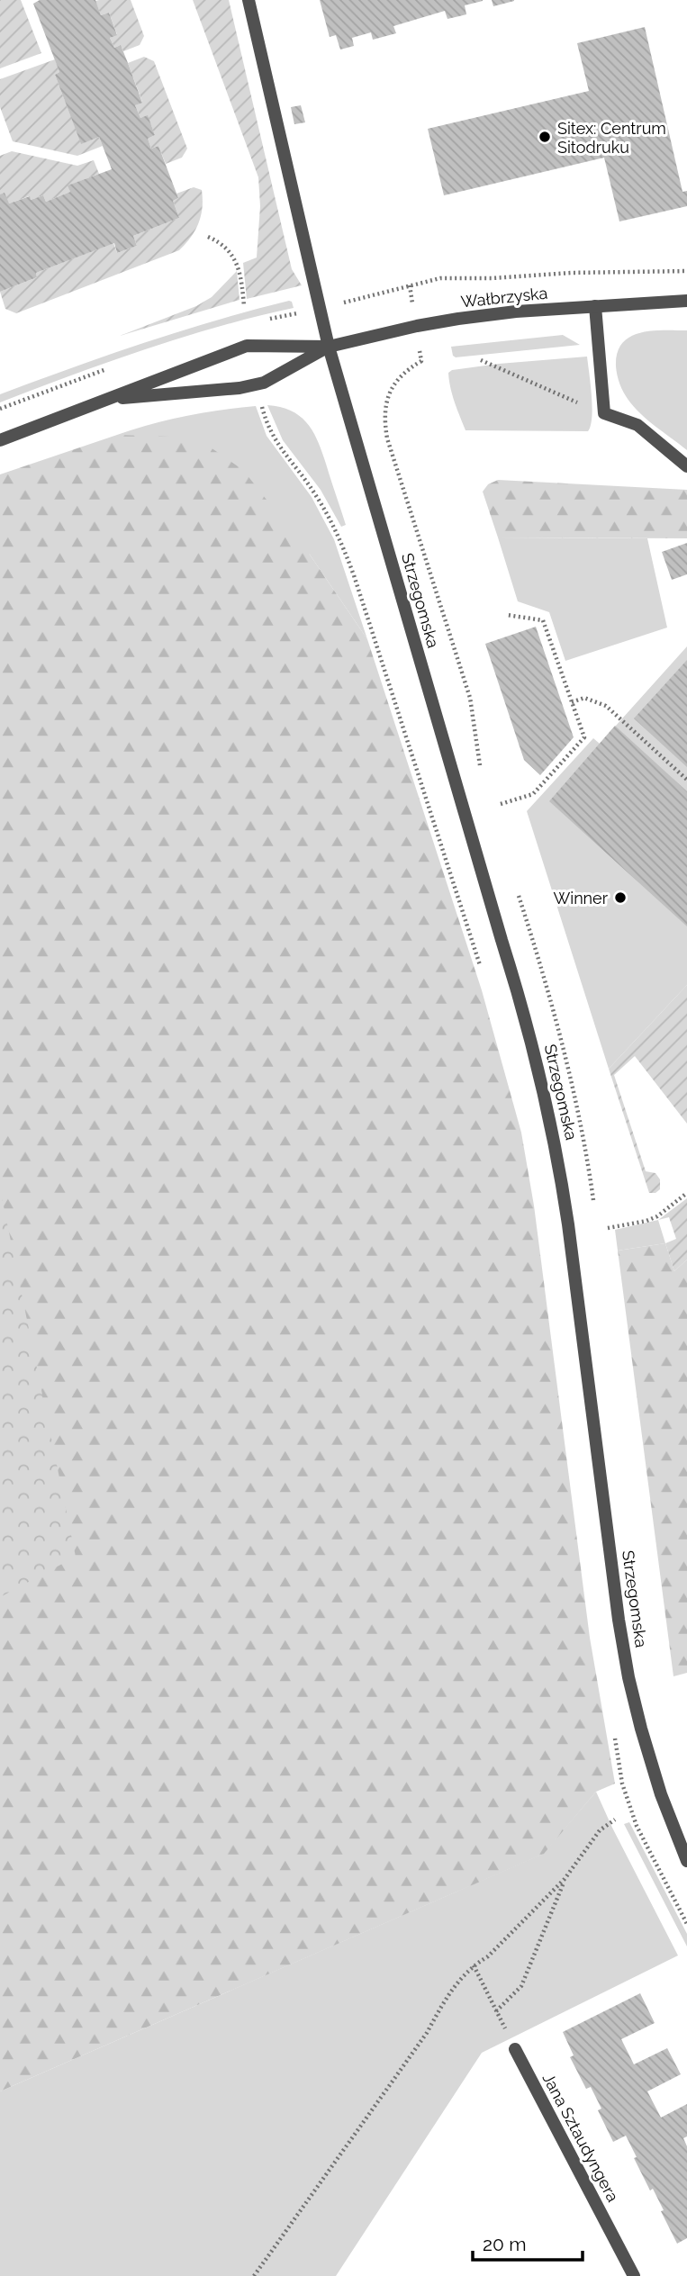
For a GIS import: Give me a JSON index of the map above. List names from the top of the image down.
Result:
{
  "streets": {
    "street": ["Wałbrzyska", "Strzegomska", "Jana Sztaudyngera"]
  },
  "crossings": [
    ["Wałbrzyska", "Strzegomska"]
  ],
  "places": ["Sitex: Centrum Sitodruku", "Winner"],
  "scale_bar": "20 m"
}
